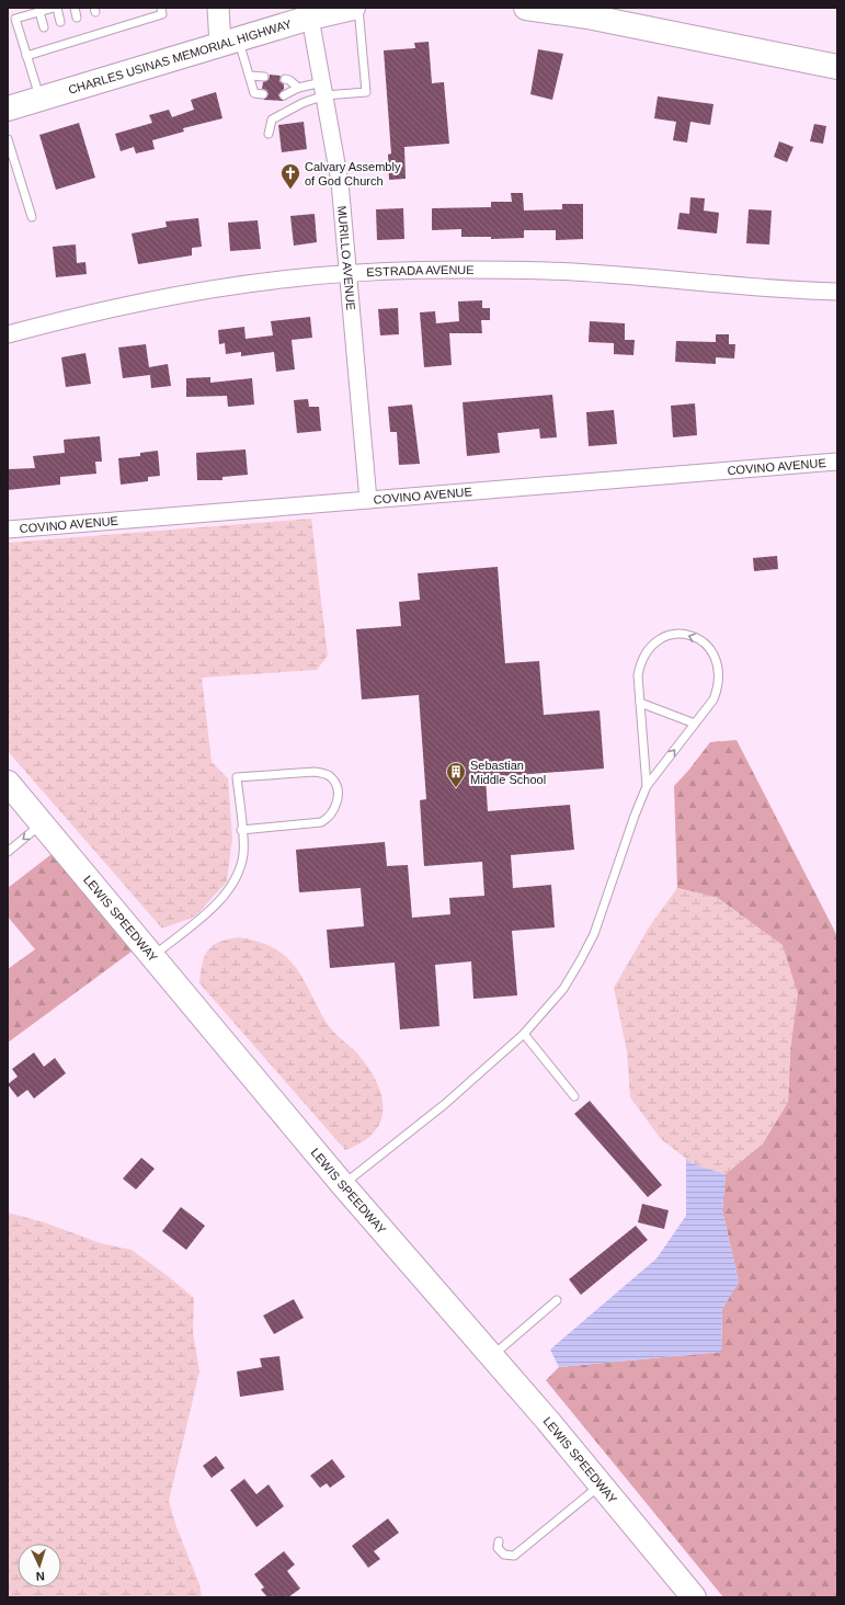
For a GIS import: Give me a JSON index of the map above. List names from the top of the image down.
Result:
{
  "streets": {
    "main road": ["CHARLES USINAS MEMORIAL HIGHWAY", "LEWIS SPEEDWAY"],
    "street": ["MURILLO AVENUE", "ESTRADA AVENUE", "COVINO AVENUE"]
  },
  "crossings": [
    ["CHARLES USINAS MEMORIAL HIGHWAY", "MURILLO AVENUE"],
    ["MURILLO AVENUE", "ESTRADA AVENUE"],
    ["MURILLO AVENUE", "COVINO AVENUE"]
  ],
  "places": {
    "church": ["Calvary Assembly of God Church"],
    "building": ["Sebastian Middle School"]
  },
  "north": "bottom"
}
